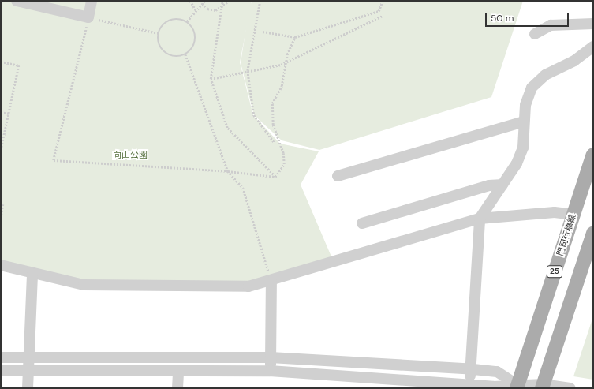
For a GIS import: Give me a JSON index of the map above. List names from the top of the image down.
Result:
{
  "streets": {
    "main road": ["門司行橋線", "25"]
  },
  "parks": ["向山公園"],
  "scale_bar": "50 m"
}
